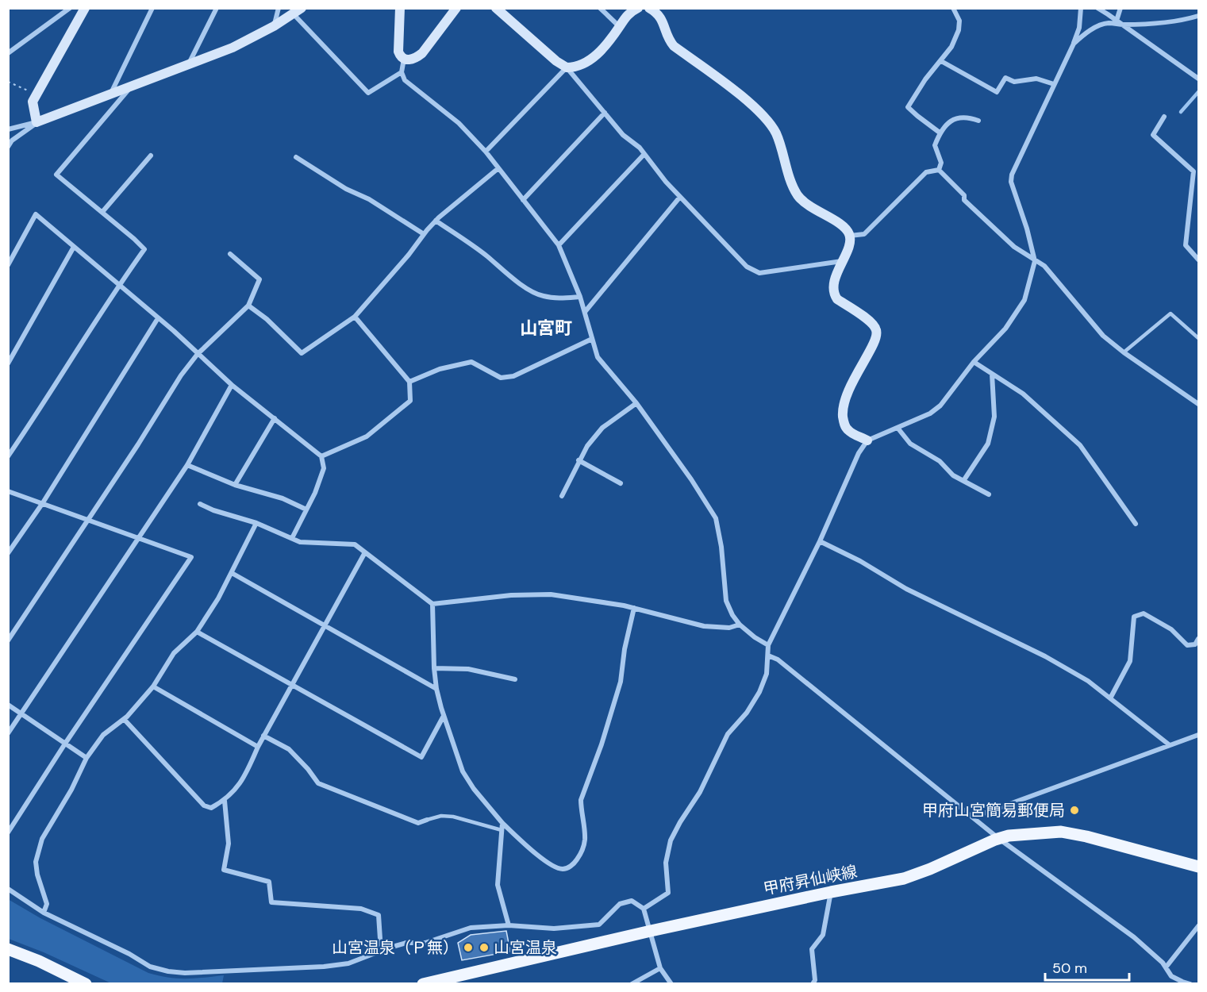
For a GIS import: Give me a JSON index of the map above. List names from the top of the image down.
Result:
{
  "streets": {
    "main road": ["甲府昇仙峡線"]
  },
  "districts": ["山宮町"],
  "places": ["甲府山宮簡易郵便局", "山宮温泉（Ｐ無）", "山宮温泉"],
  "scale_bar": "50 m"
}
